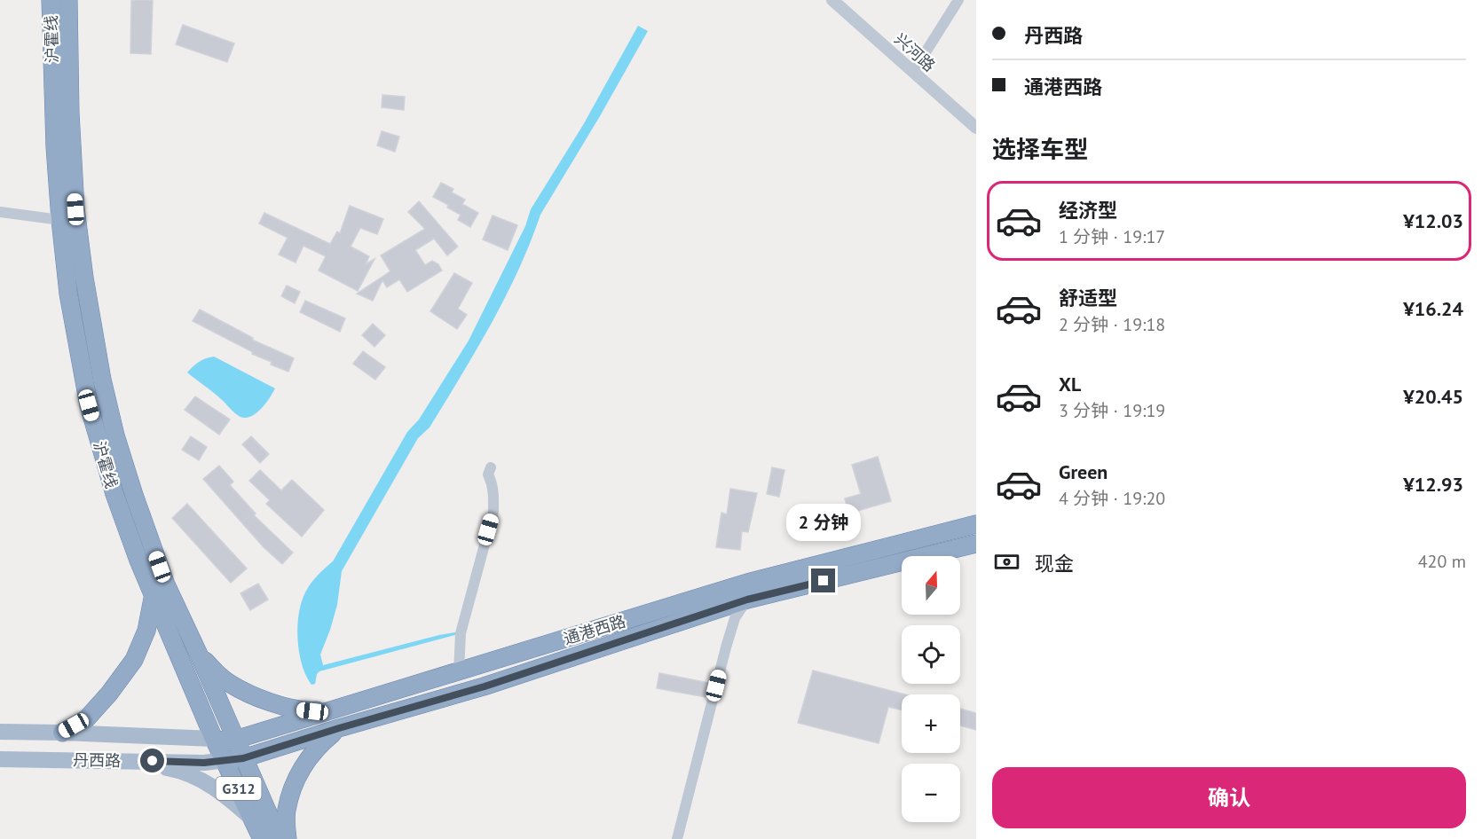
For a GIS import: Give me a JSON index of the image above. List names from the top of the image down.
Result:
{
  "streets": {
    "highway": ["沪霍线", "通港西路", "G312"],
    "main road": ["丹西路"],
    "street": ["兴河路"]
  },
  "crossings": [
    ["沪霍线", "通港西路"],
    ["沪霍线", "丹西路"],
    ["通港西路", "丹西路"]
  ],
  "north": "top",
  "page": {
    "banner": ["丹西路", "通港西路"],
    "heading": "选择车型",
    "list": [
      {
        "name": "经济型",
        "note": "1 分钟 · 19:17",
        "value": "¥12.03"
      },
      {
        "name": "舒适型",
        "note": "2 分钟 · 19:18",
        "value": "¥16.24"
      },
      {
        "name": "XL",
        "note": "3 分钟 · 19:19",
        "value": "¥20.45"
      },
      {
        "name": "Green",
        "note": "4 分钟 · 19:20",
        "value": "¥12.93"
      }
    ],
    "bubble": "2 分钟",
    "pay": ["现金", "420 m"],
    "map_buttons": ["+", "−"],
    "buttons": "确认"
  }
}
